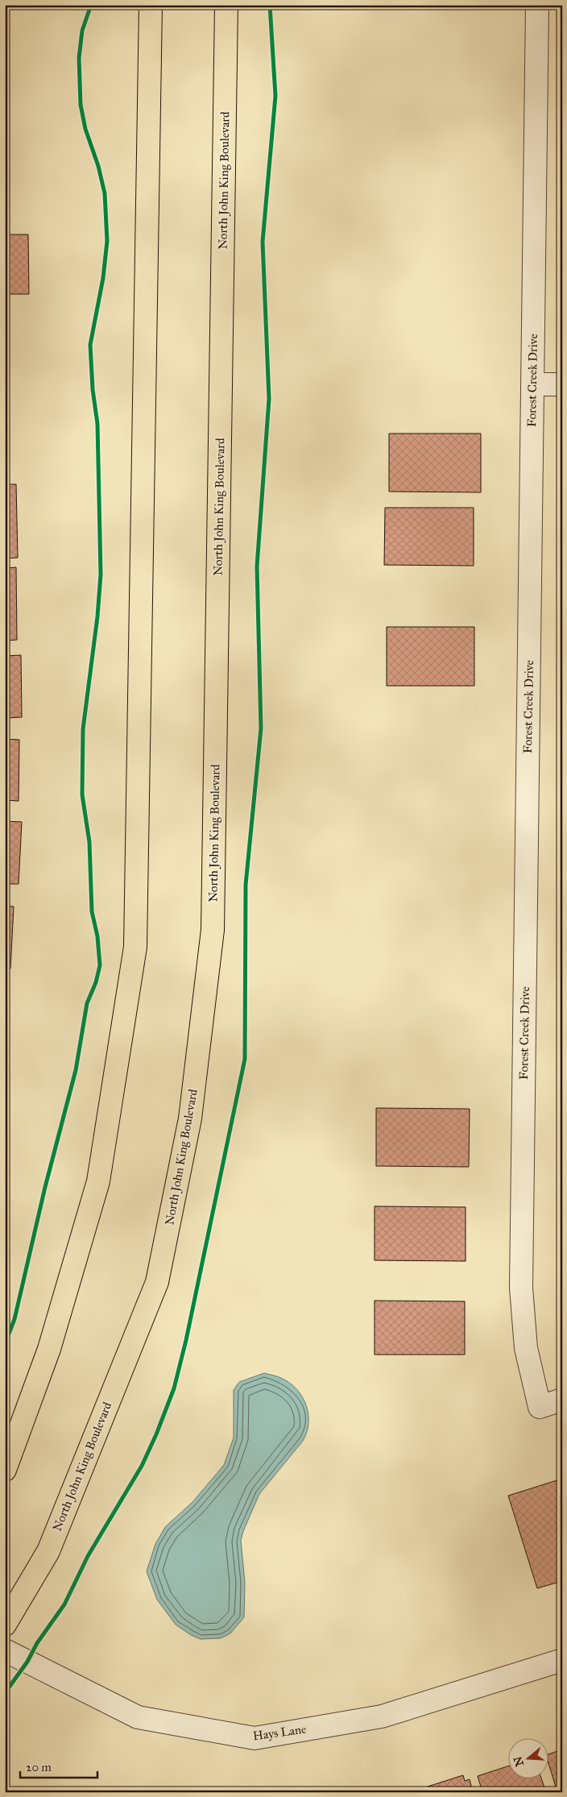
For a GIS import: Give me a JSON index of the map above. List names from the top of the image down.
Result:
{
  "streets": {
    "main road": ["North John King Boulevard"],
    "street": ["Forest Creek Drive", "Hays Lane"]
  },
  "scale_bar": "20 m",
  "north": "left"
}
